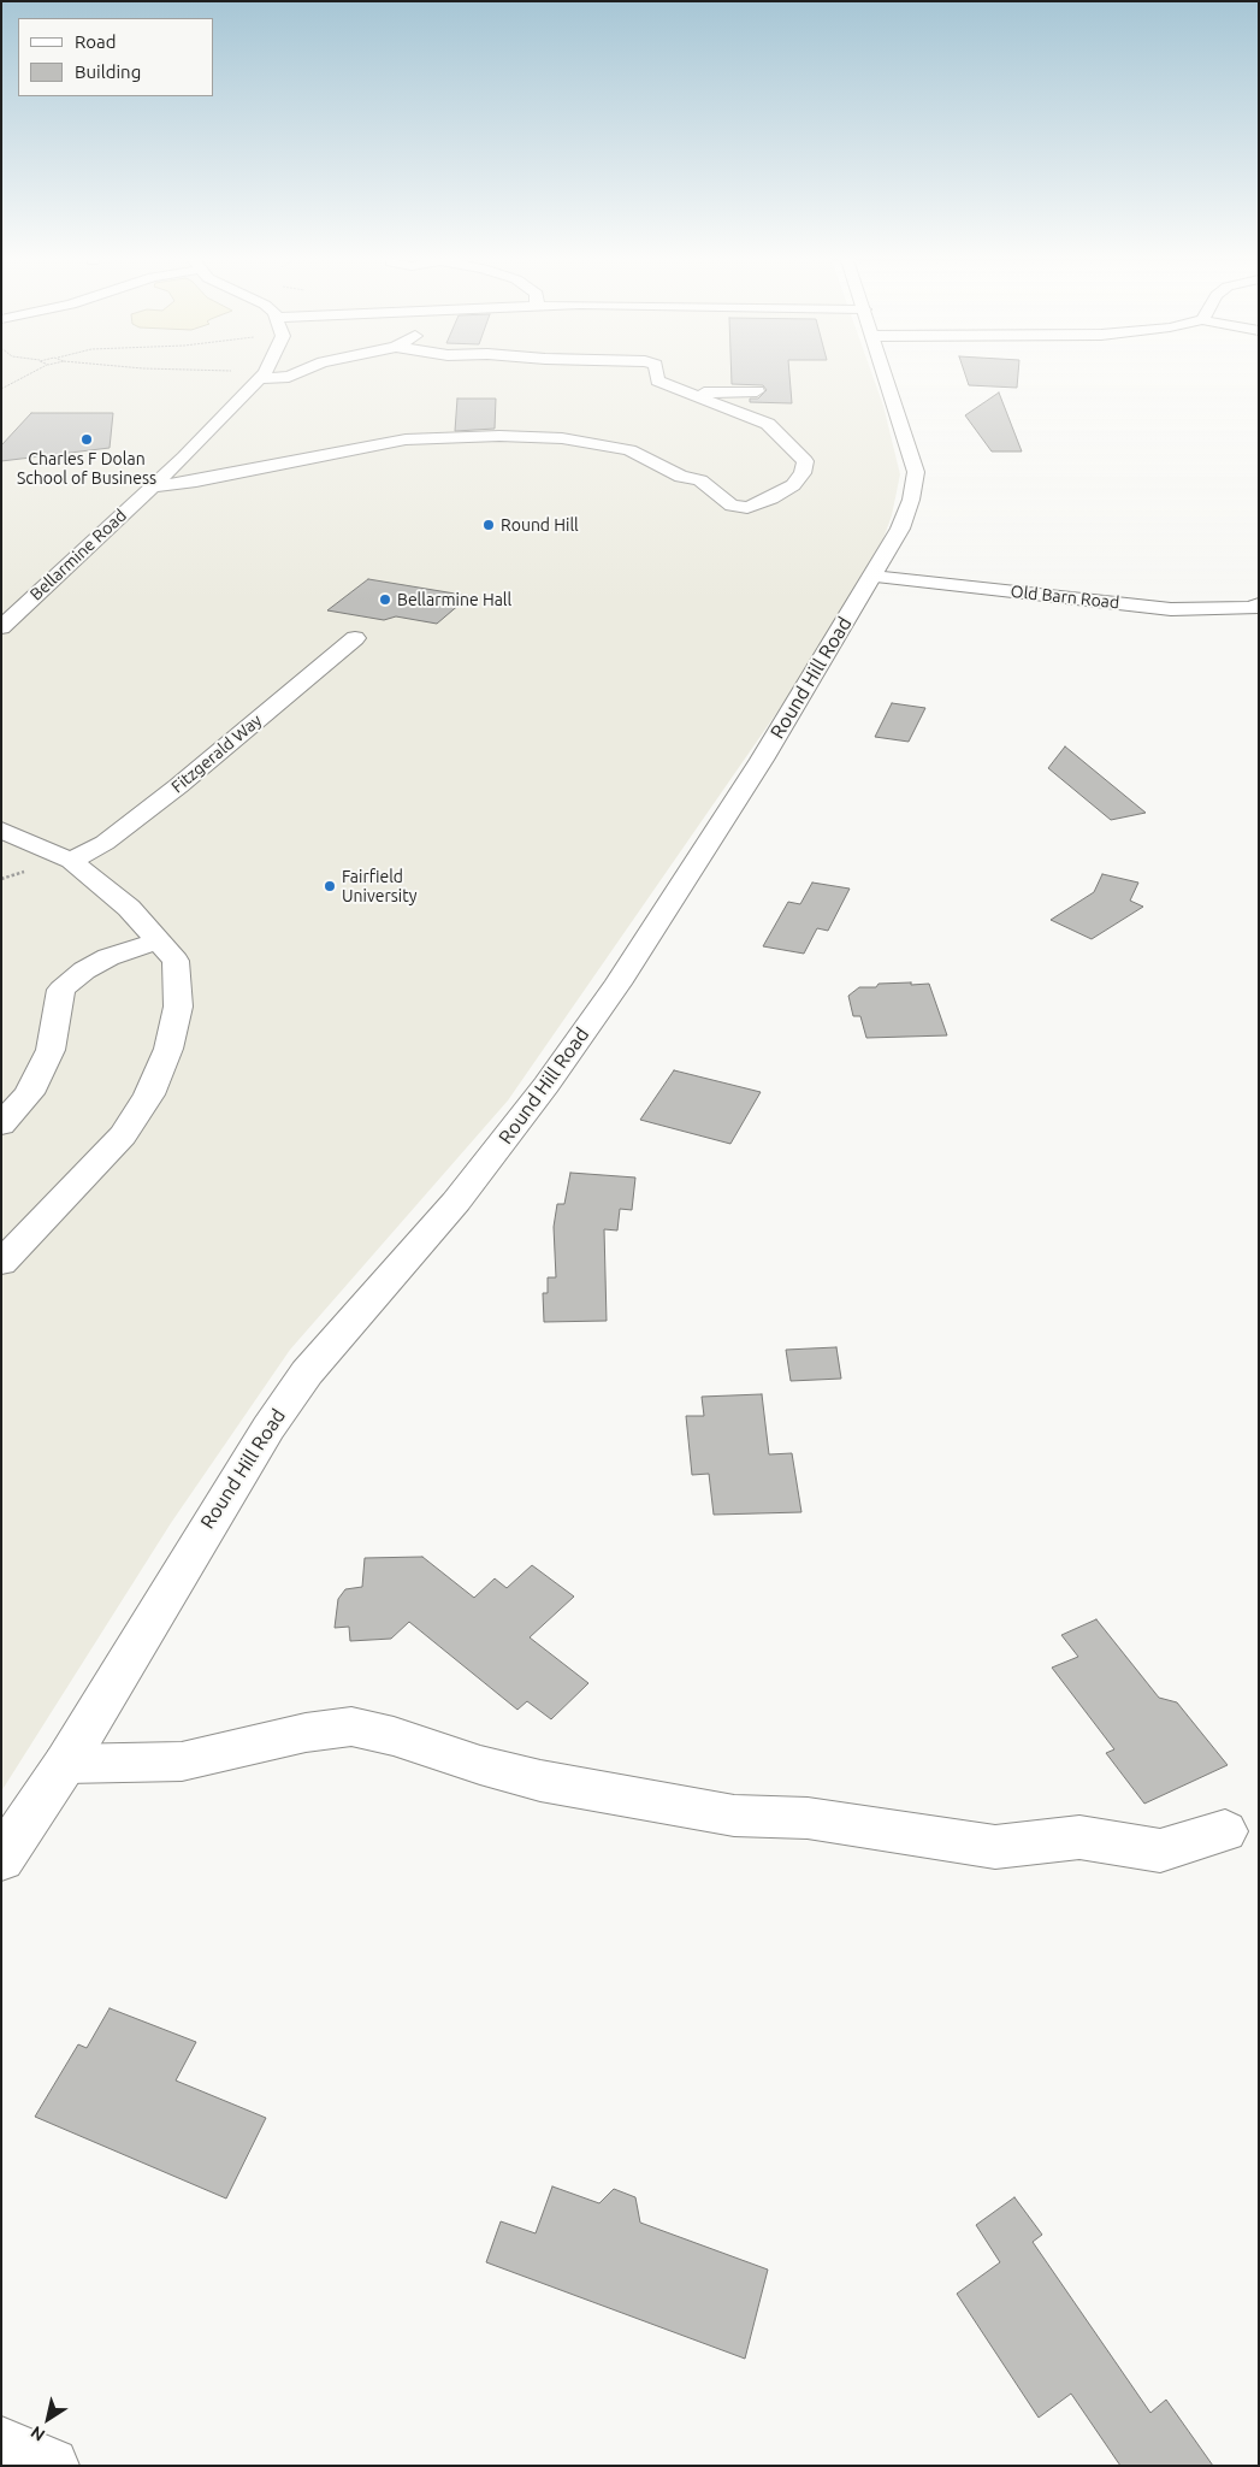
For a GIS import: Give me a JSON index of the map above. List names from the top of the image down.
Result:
{
  "streets": {
    "street": [
      "Bellarmine Road",
      "Old Barn Road",
      "Round Hill Road",
      "Fitzgerald Way"
    ]
  },
  "crossings": [
    ["Old Barn Road", "Round Hill Road"]
  ],
  "places": [
    "Charles F Dolan School of Business",
    "Round Hill",
    "Bellarmine Hall",
    "Fairfield University"
  ],
  "legend": ["Road", "Building"],
  "north": "bottom left"
}
